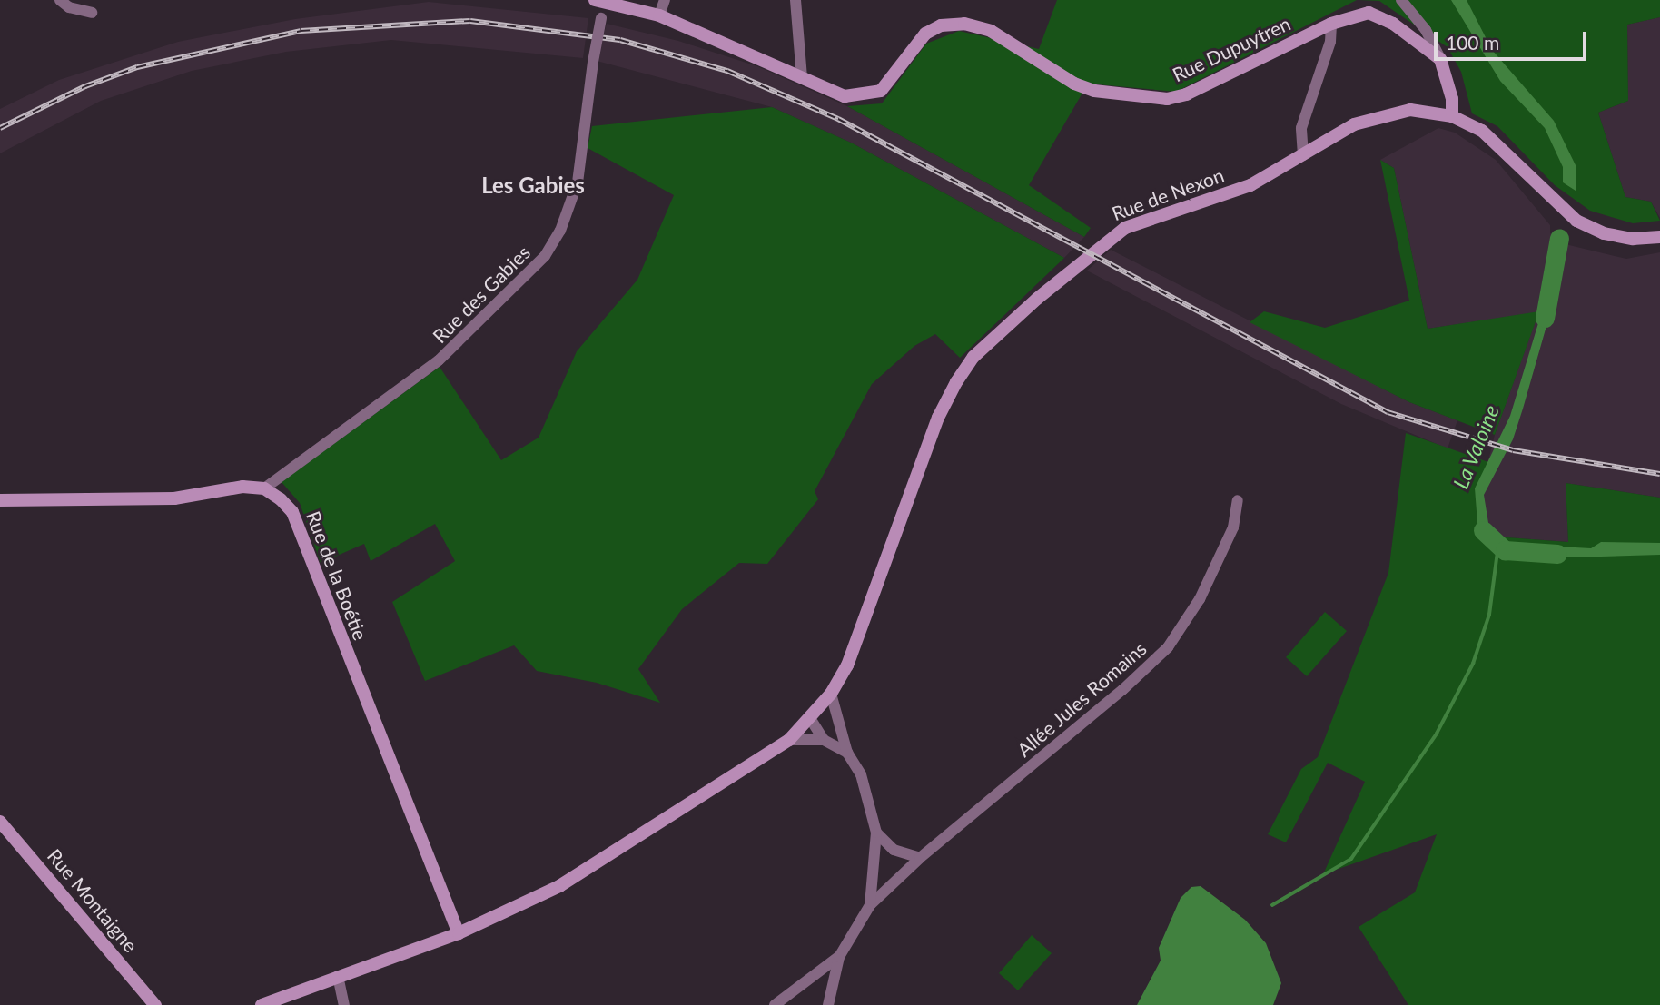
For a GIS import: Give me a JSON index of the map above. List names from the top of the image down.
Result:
{
  "streets": {
    "street": [
      "Rue Dupuytren",
      "Rue de Nexon",
      "Rue des Gabies",
      "Rue de la Boétie",
      "Allée Jules Romains",
      "Rue Montaigne"
    ]
  },
  "crossings": [
    ["Rue Dupuytren", "Rue des Gabies"],
    ["Rue de Nexon", "Rue de la Boétie"],
    ["Rue des Gabies", "Rue de la Boétie"]
  ],
  "districts": ["Les Gabies"],
  "water": ["La Valoine"],
  "scale_bar": "100 m"
}
